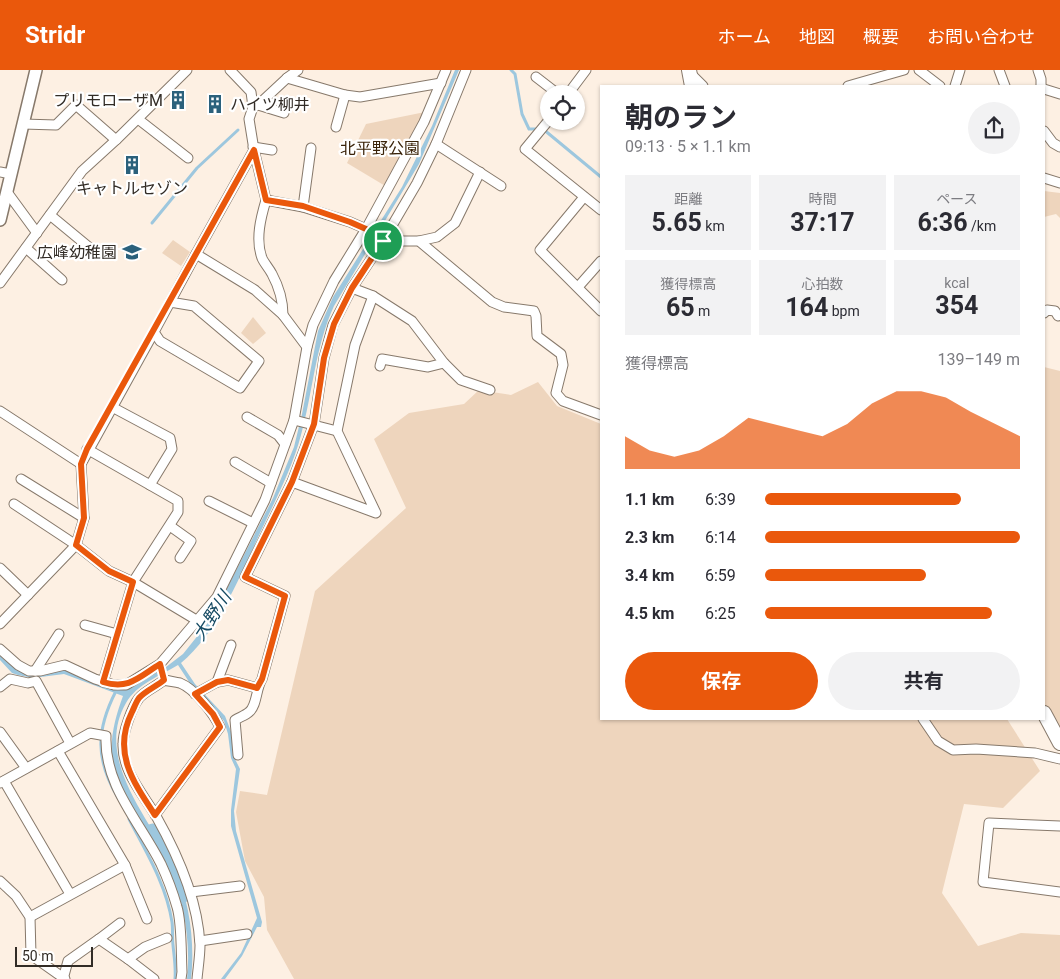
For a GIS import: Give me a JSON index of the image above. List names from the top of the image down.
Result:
{
  "water": ["大野川"],
  "parks": ["北平野公園"],
  "places": {
    "building": ["プリモローザM", "ハイツ柳井", "キャトルセゾン"],
    "school or university": ["広峰幼稚園"]
  },
  "scale_bar": "50 m",
  "page": {
    "header": "Stridr",
    "nav": [
      "ホーム",
      "地図",
      "概要",
      "お問い合わせ"
    ],
    "heading": ["朝のラン", "09:13 · 5 × 1.1 km"],
    "stats": [
      ["距離", "5.65 km"],
      ["時間", "37:17"],
      ["ペース", "6:36 /km"],
      ["獲得標高", "65 m"],
      ["心拍数", "164 bpm"],
      ["kcal", "354"]
    ],
    "chart": ["獲得標高", "139–149 m"],
    "list": [
      {
        "name": "1.1 km",
        "note": "6:39"
      },
      {
        "name": "2.3 km",
        "note": "6:14"
      },
      {
        "name": "3.4 km",
        "note": "6:59"
      },
      {
        "name": "4.5 km",
        "note": "6:25"
      }
    ],
    "buttons": ["保存", "共有"],
    "scale": "50 m"
  }
}
